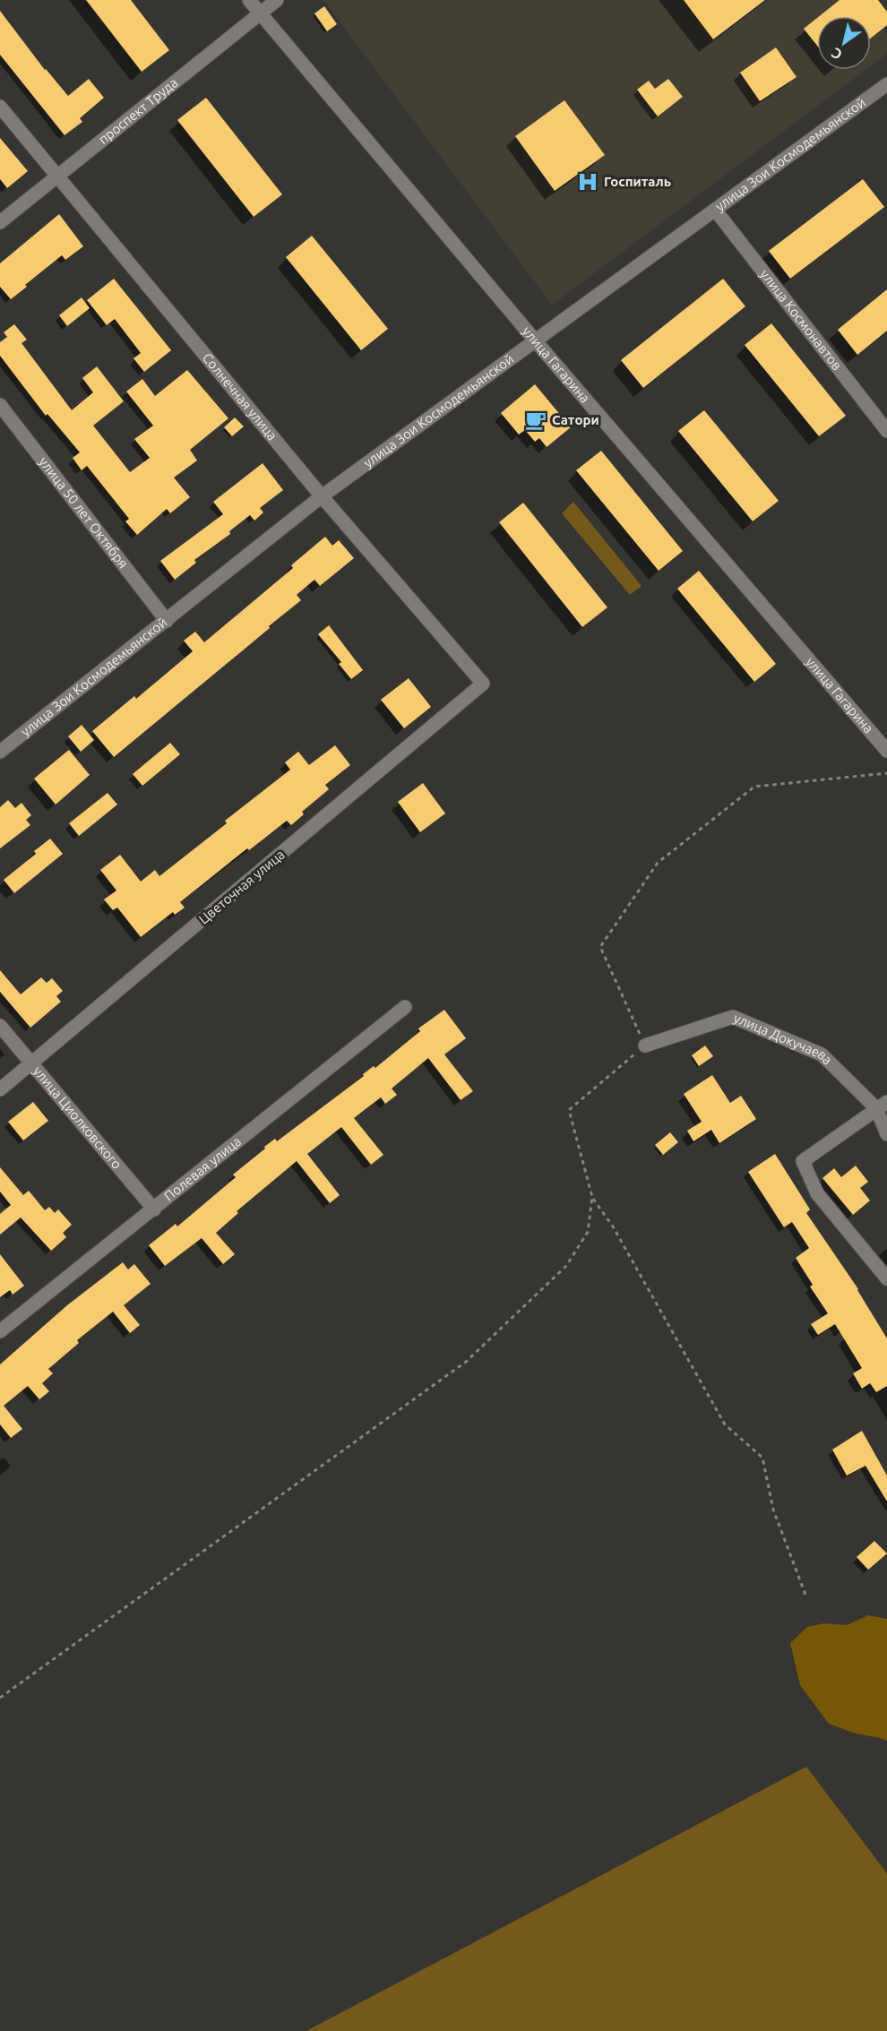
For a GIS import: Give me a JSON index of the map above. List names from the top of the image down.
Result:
{
  "streets": {
    "street": [
      "проспект Труда",
      "улица Зои Космодемьянской",
      "улица Космонавтов",
      "улица Гагарина",
      "Солнечная улица",
      "улица 50 лет Октября",
      "Цветочная улица",
      "улица Докучаева",
      "улица Циолковского",
      "Полевая улица"
    ]
  },
  "crossings": [
    ["проспект Труда", "улица Гагарина"],
    ["проспект Труда", "Солнечная улица"],
    ["улица Зои Космодемьянской", "улица Космонавтов"],
    ["улица Зои Космодемьянской", "улица Гагарина"],
    ["улица Зои Космодемьянской", "Солнечная улица"],
    ["улица Зои Космодемьянской", "улица 50 лет Октября"],
    ["Солнечная улица", "Цветочная улица"],
    ["Цветочная улица", "улица Циолковского"],
    ["улица Циолковского", "Полевая улица"]
  ],
  "places": {
    "hospital": ["Госпиталь"],
    "cafe": ["Сатори"]
  },
  "north": "bottom left"
}
